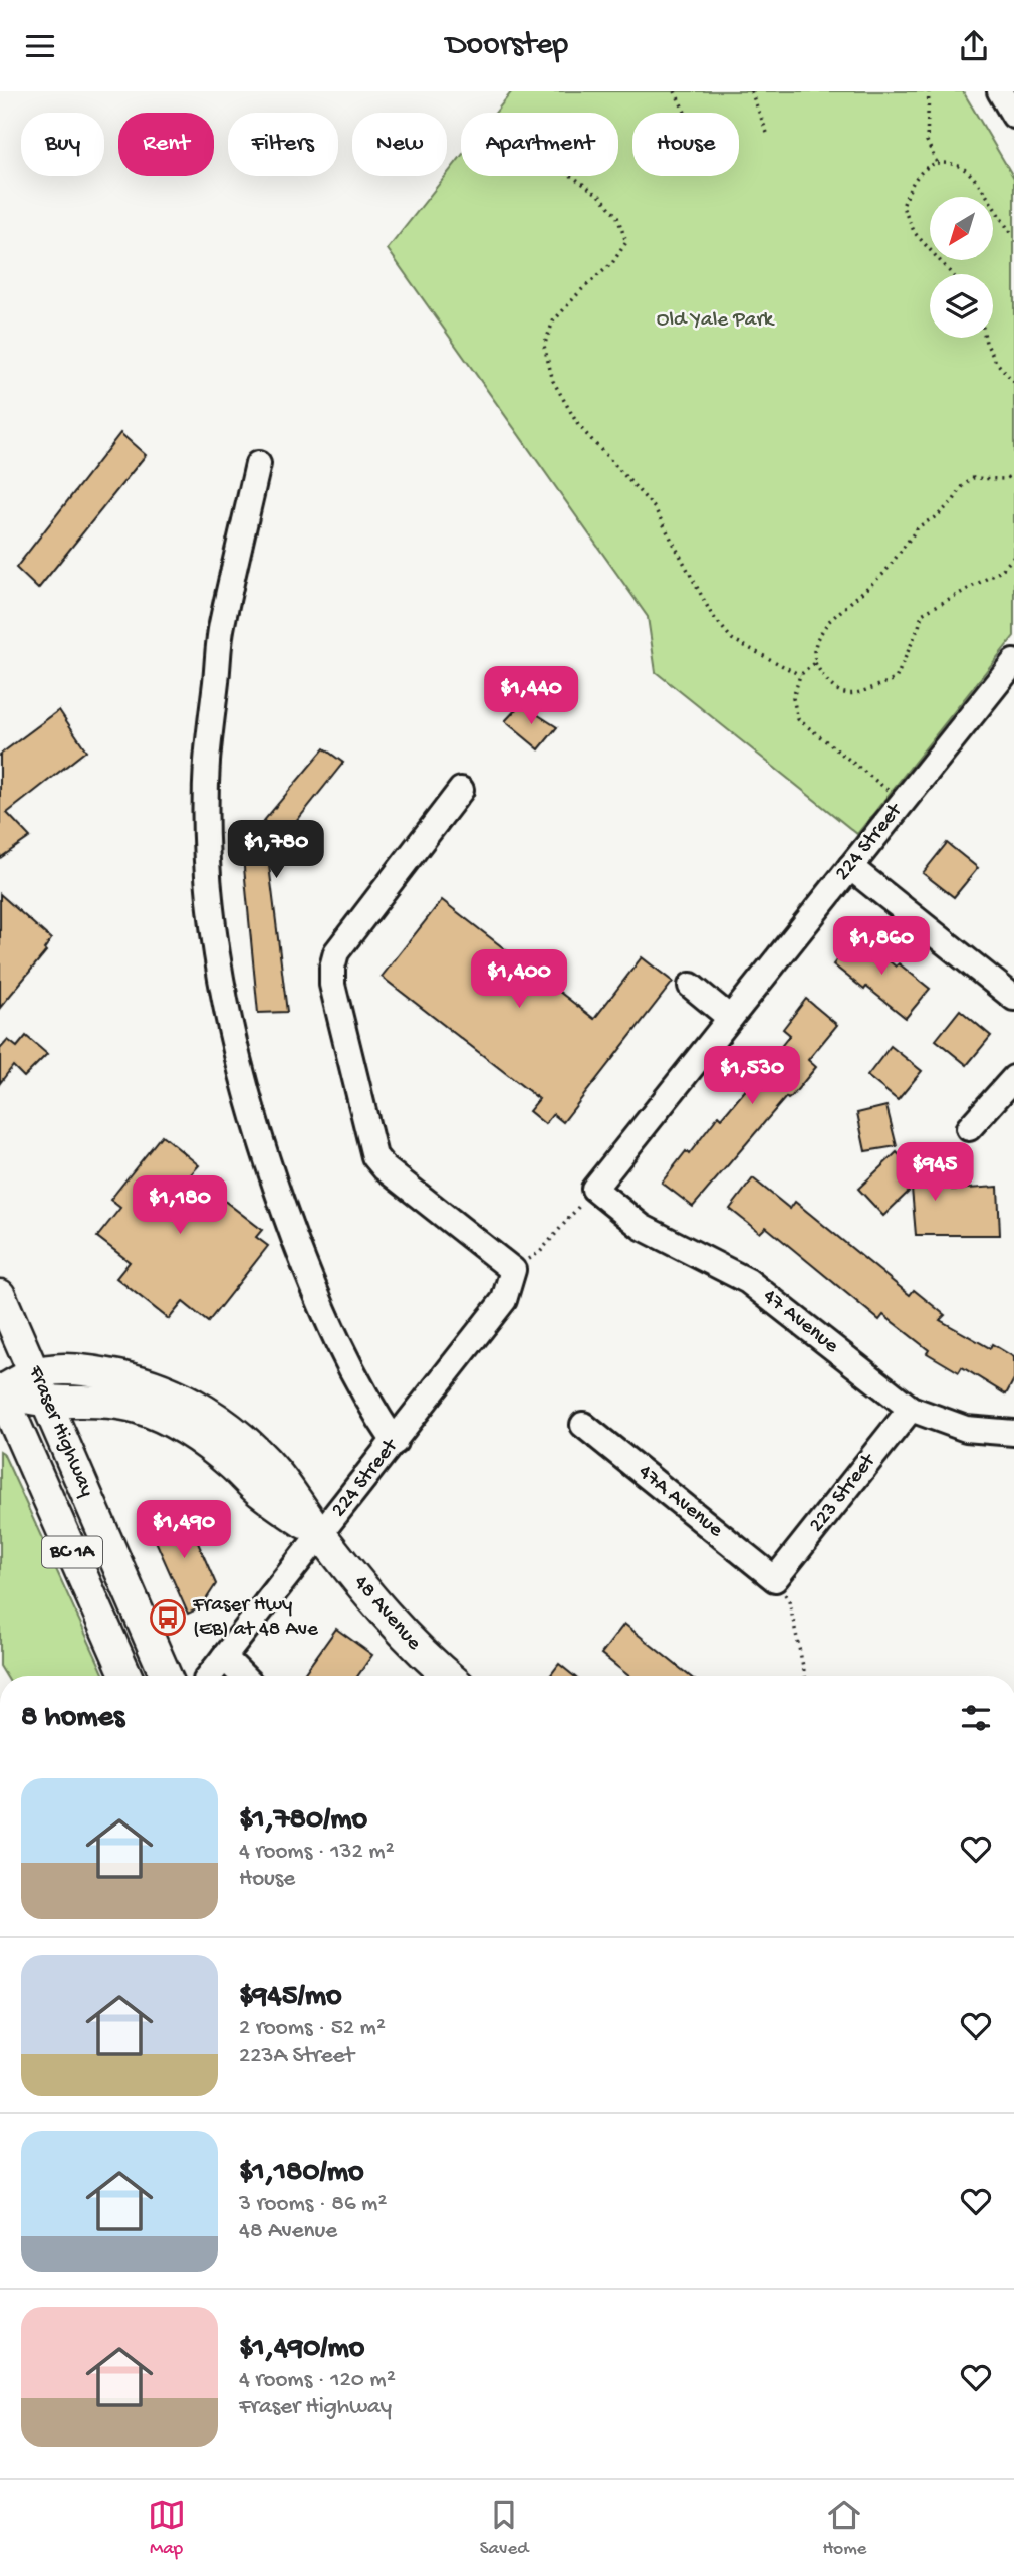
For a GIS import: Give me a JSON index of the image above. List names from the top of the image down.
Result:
{
  "streets": {
    "main road": ["Fraser Highway", "BC 1A", "48 Avenue"],
    "street": [
      "224 Street",
      "47 Avenue",
      "223 Street",
      "47A Avenue"
    ]
  },
  "crossings": [
    ["224 Street", "47 Avenue"],
    ["224 Street", "48 Avenue"],
    ["47 Avenue", "223 Street"],
    ["Fraser Highway", "48 Avenue"],
    ["223 Street", "47A Avenue"]
  ],
  "parks": ["Old Yale Park"],
  "places": {
    "bus stop": ["Fraser Hwy (EB) at 48 Ave"]
  },
  "north": "bottom left",
  "page": {
    "header": "Doorstep",
    "chip": [
      "Buy",
      "Rent",
      "Filters",
      "New",
      "Apartment",
      "House"
    ],
    "price": [
      "$1,440",
      "$1,780",
      "$1,860",
      "$1,400",
      "$1,530",
      "$945",
      "$1,180",
      "$1,490"
    ],
    "heading": "8 homes",
    "list": [
      {
        "name": "$1,780/mo",
        "note": "4 rooms · 132 m² · House"
      },
      {
        "name": "$945/mo",
        "note": "2 rooms · 52 m² · 223A Street"
      },
      {
        "name": "$1,180/mo",
        "note": "3 rooms · 86 m² · 48 Avenue"
      },
      {
        "name": "$1,490/mo",
        "note": "4 rooms · 120 m² · Fraser Highway"
      }
    ],
    "tabs": ["Map", "Saved", "Home"]
  }
}
